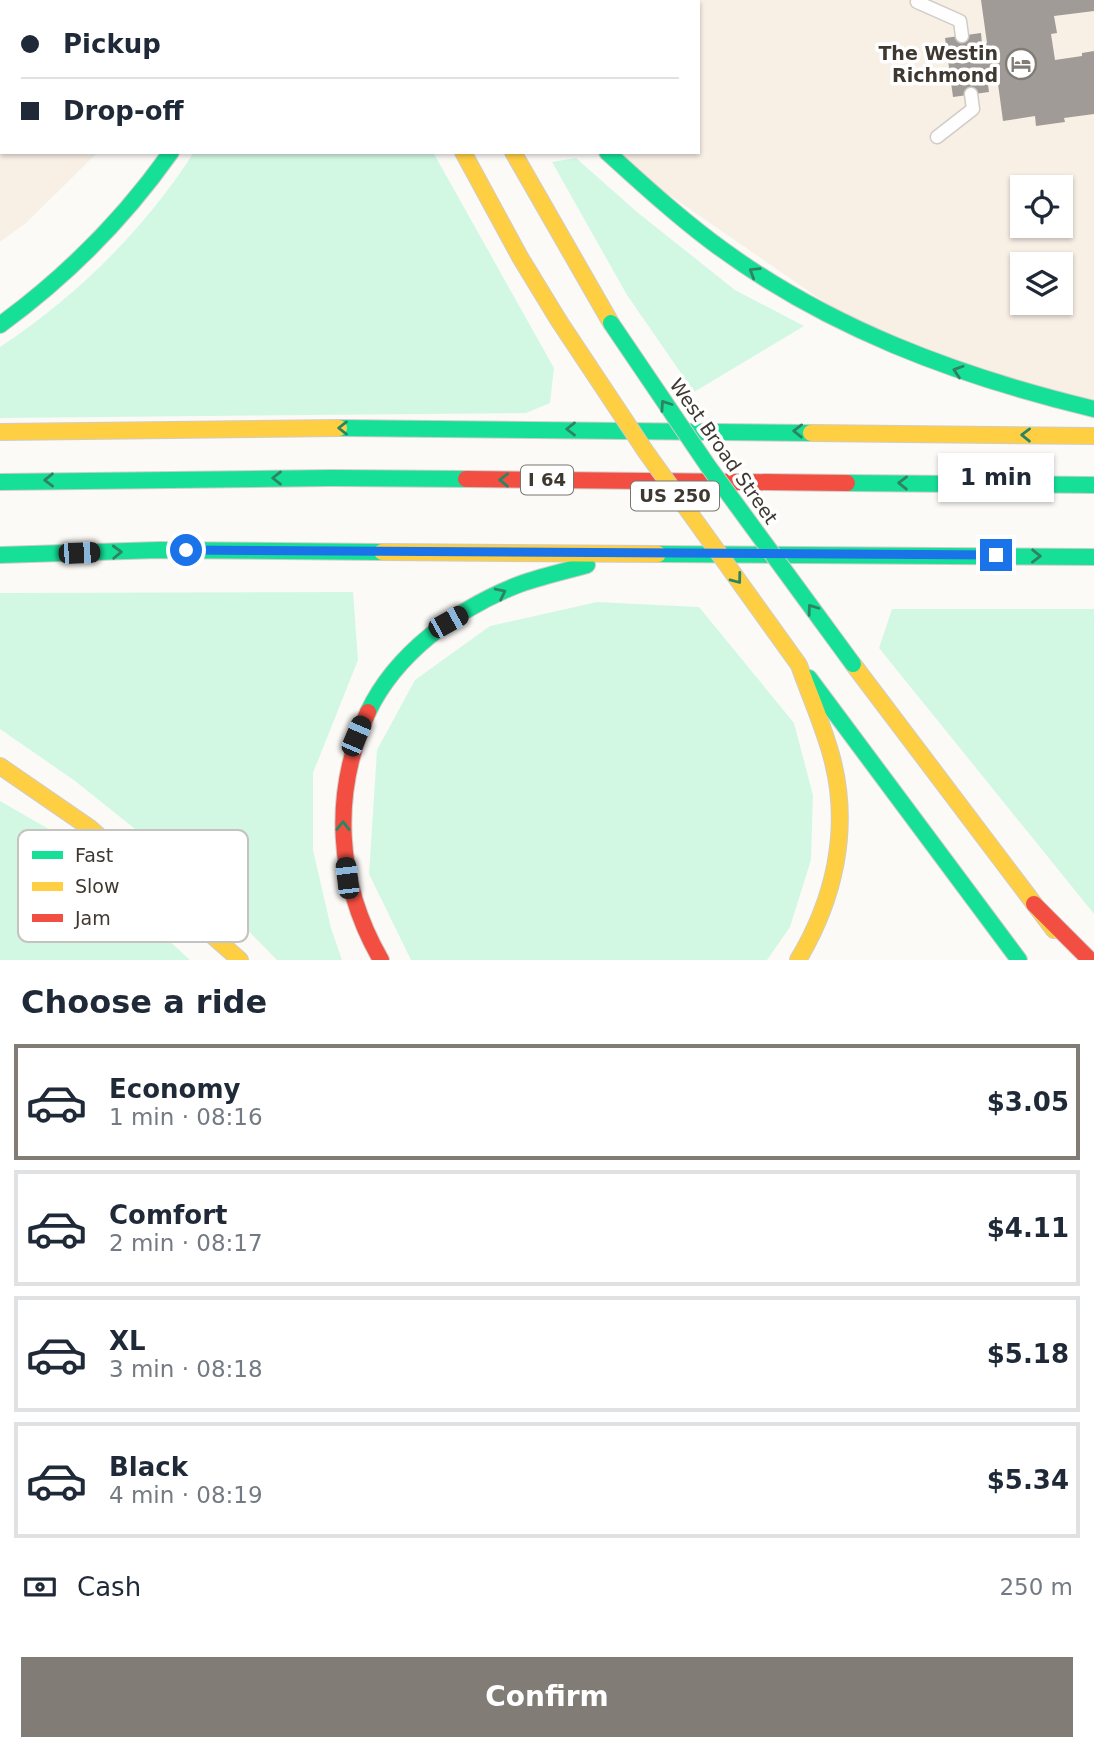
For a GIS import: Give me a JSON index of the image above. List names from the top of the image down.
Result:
{
  "streets": {
    "main road": ["West Broad Street", "I 64", "US 250"]
  },
  "places": {
    "hotel": ["The Westin Richmond"]
  },
  "legend": ["Fast", "Slow", "Jam"],
  "page": {
    "banner": ["Pickup", "Drop-off"],
    "bubble": "1 min",
    "heading": "Choose a ride",
    "list": [
      {
        "name": "Economy",
        "note": "1 min · 08:16",
        "value": "$3.05"
      },
      {
        "name": "Comfort",
        "note": "2 min · 08:17",
        "value": "$4.11"
      },
      {
        "name": "XL",
        "note": "3 min · 08:18",
        "value": "$5.18"
      },
      {
        "name": "Black",
        "note": "4 min · 08:19",
        "value": "$5.34"
      }
    ],
    "pay": ["Cash", "250 m"],
    "buttons": "Confirm"
  }
}
